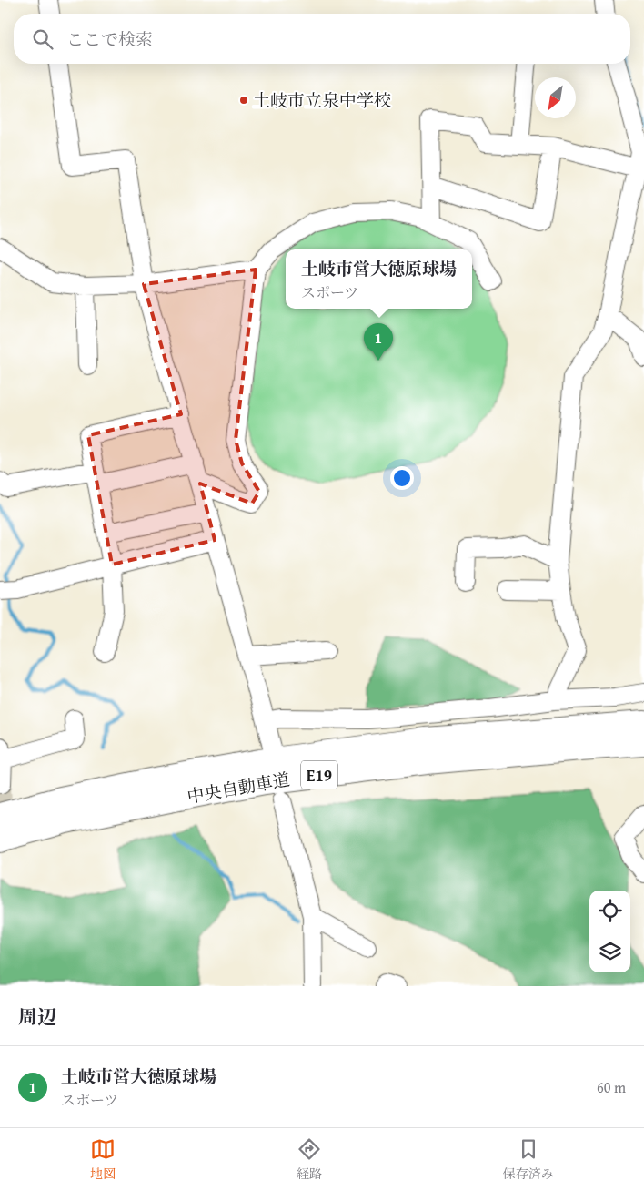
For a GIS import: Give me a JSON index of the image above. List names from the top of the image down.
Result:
{
  "streets": {
    "highway": ["E19", "中央自動車道"]
  },
  "places": ["土岐市立泉中学校"],
  "north": "bottom left",
  "page": {
    "search": "ここで検索",
    "popup": ["土岐市営大徳原球場", "スポーツ"],
    "pins": "1",
    "heading": "周辺",
    "list": [
      {
        "mark": "1",
        "name": "土岐市営大徳原球場",
        "note": "スポーツ",
        "value": "60 m"
      }
    ],
    "nav": ["地図", "経路", "保存済み"]
  }
}
